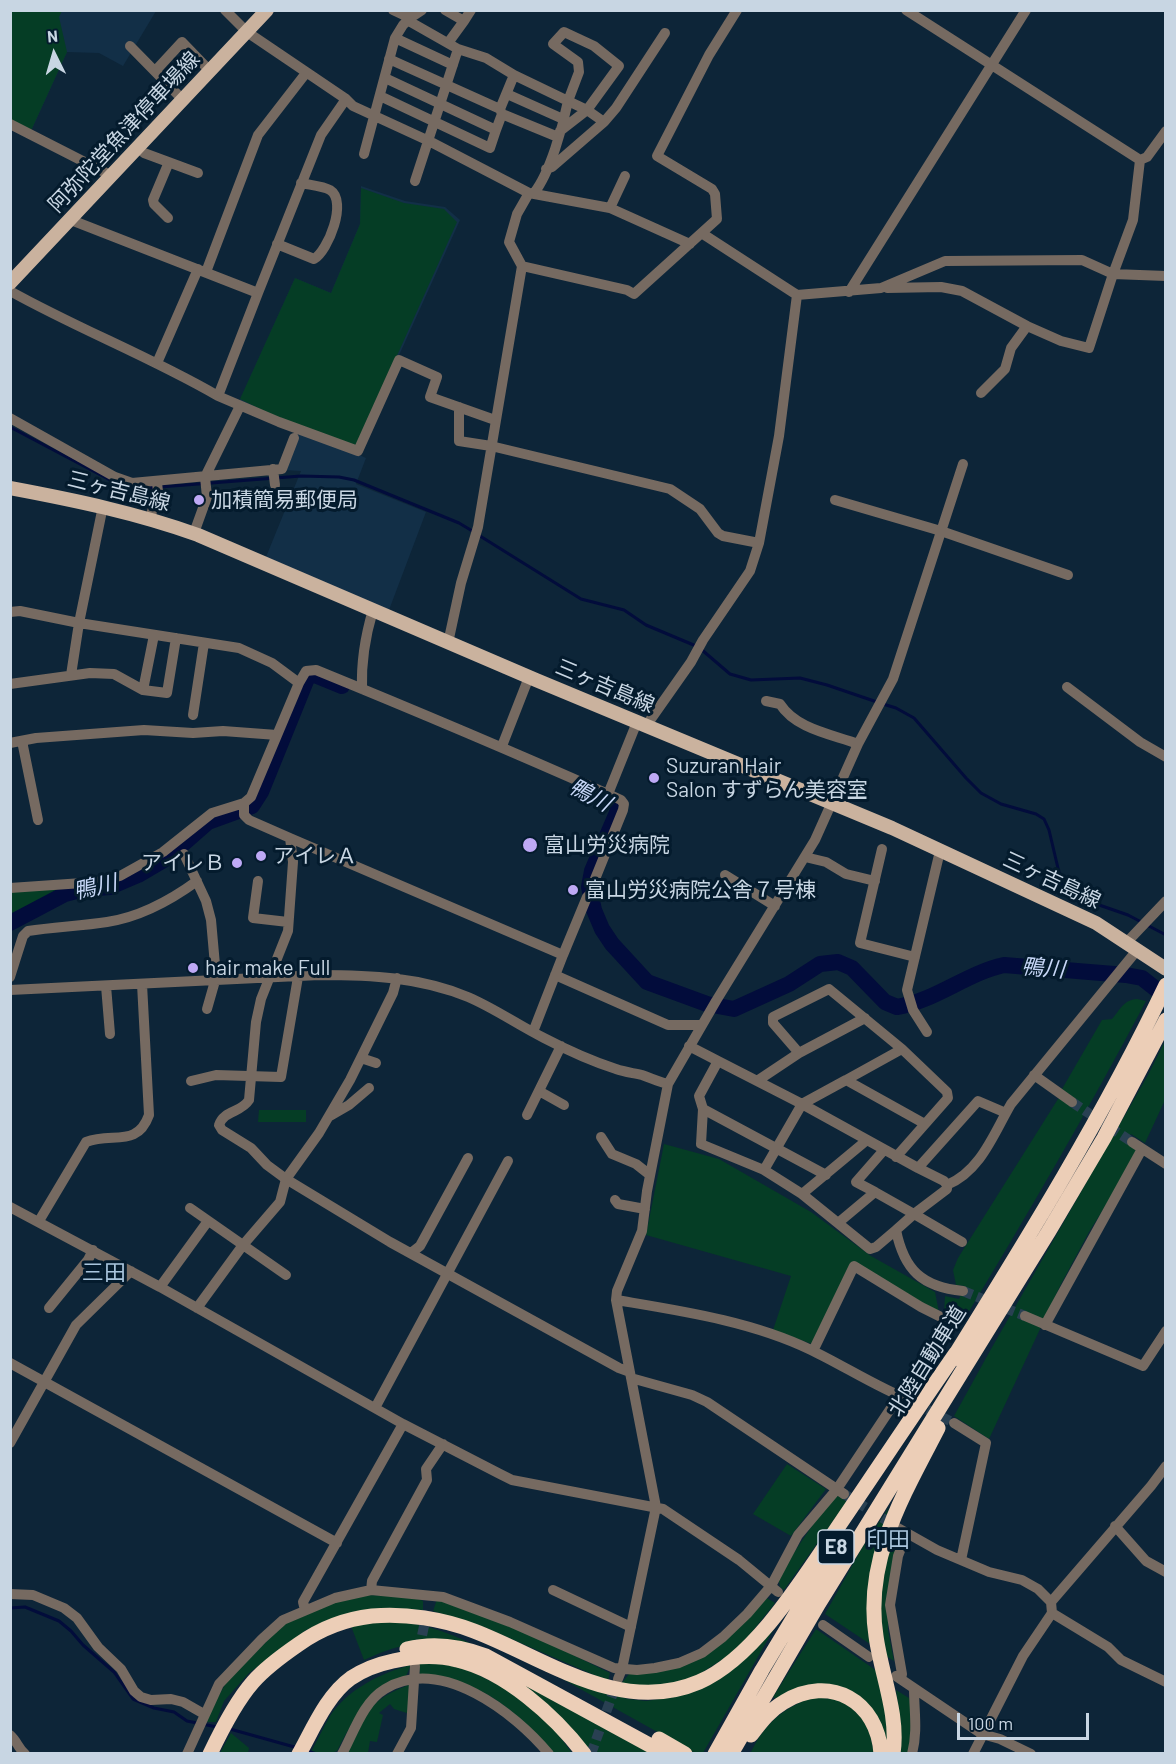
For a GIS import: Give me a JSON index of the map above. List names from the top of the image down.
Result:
{
  "streets": {
    "highway": ["北陸自動車道", "E8"],
    "main road": ["阿弥陀堂魚津停車場線", "三ヶ吉島線"]
  },
  "districts": ["三田", "印田"],
  "water": ["鴨川"],
  "places": [
    "加積簡易郵便局",
    "Suzuran Hair Salon すずらん美容室",
    "富山労災病院",
    "アイレＡ",
    "アイレＢ",
    "富山労災病院公舎７号棟",
    "hair make Full"
  ],
  "scale_bar": "100 m",
  "north": "top"
}
